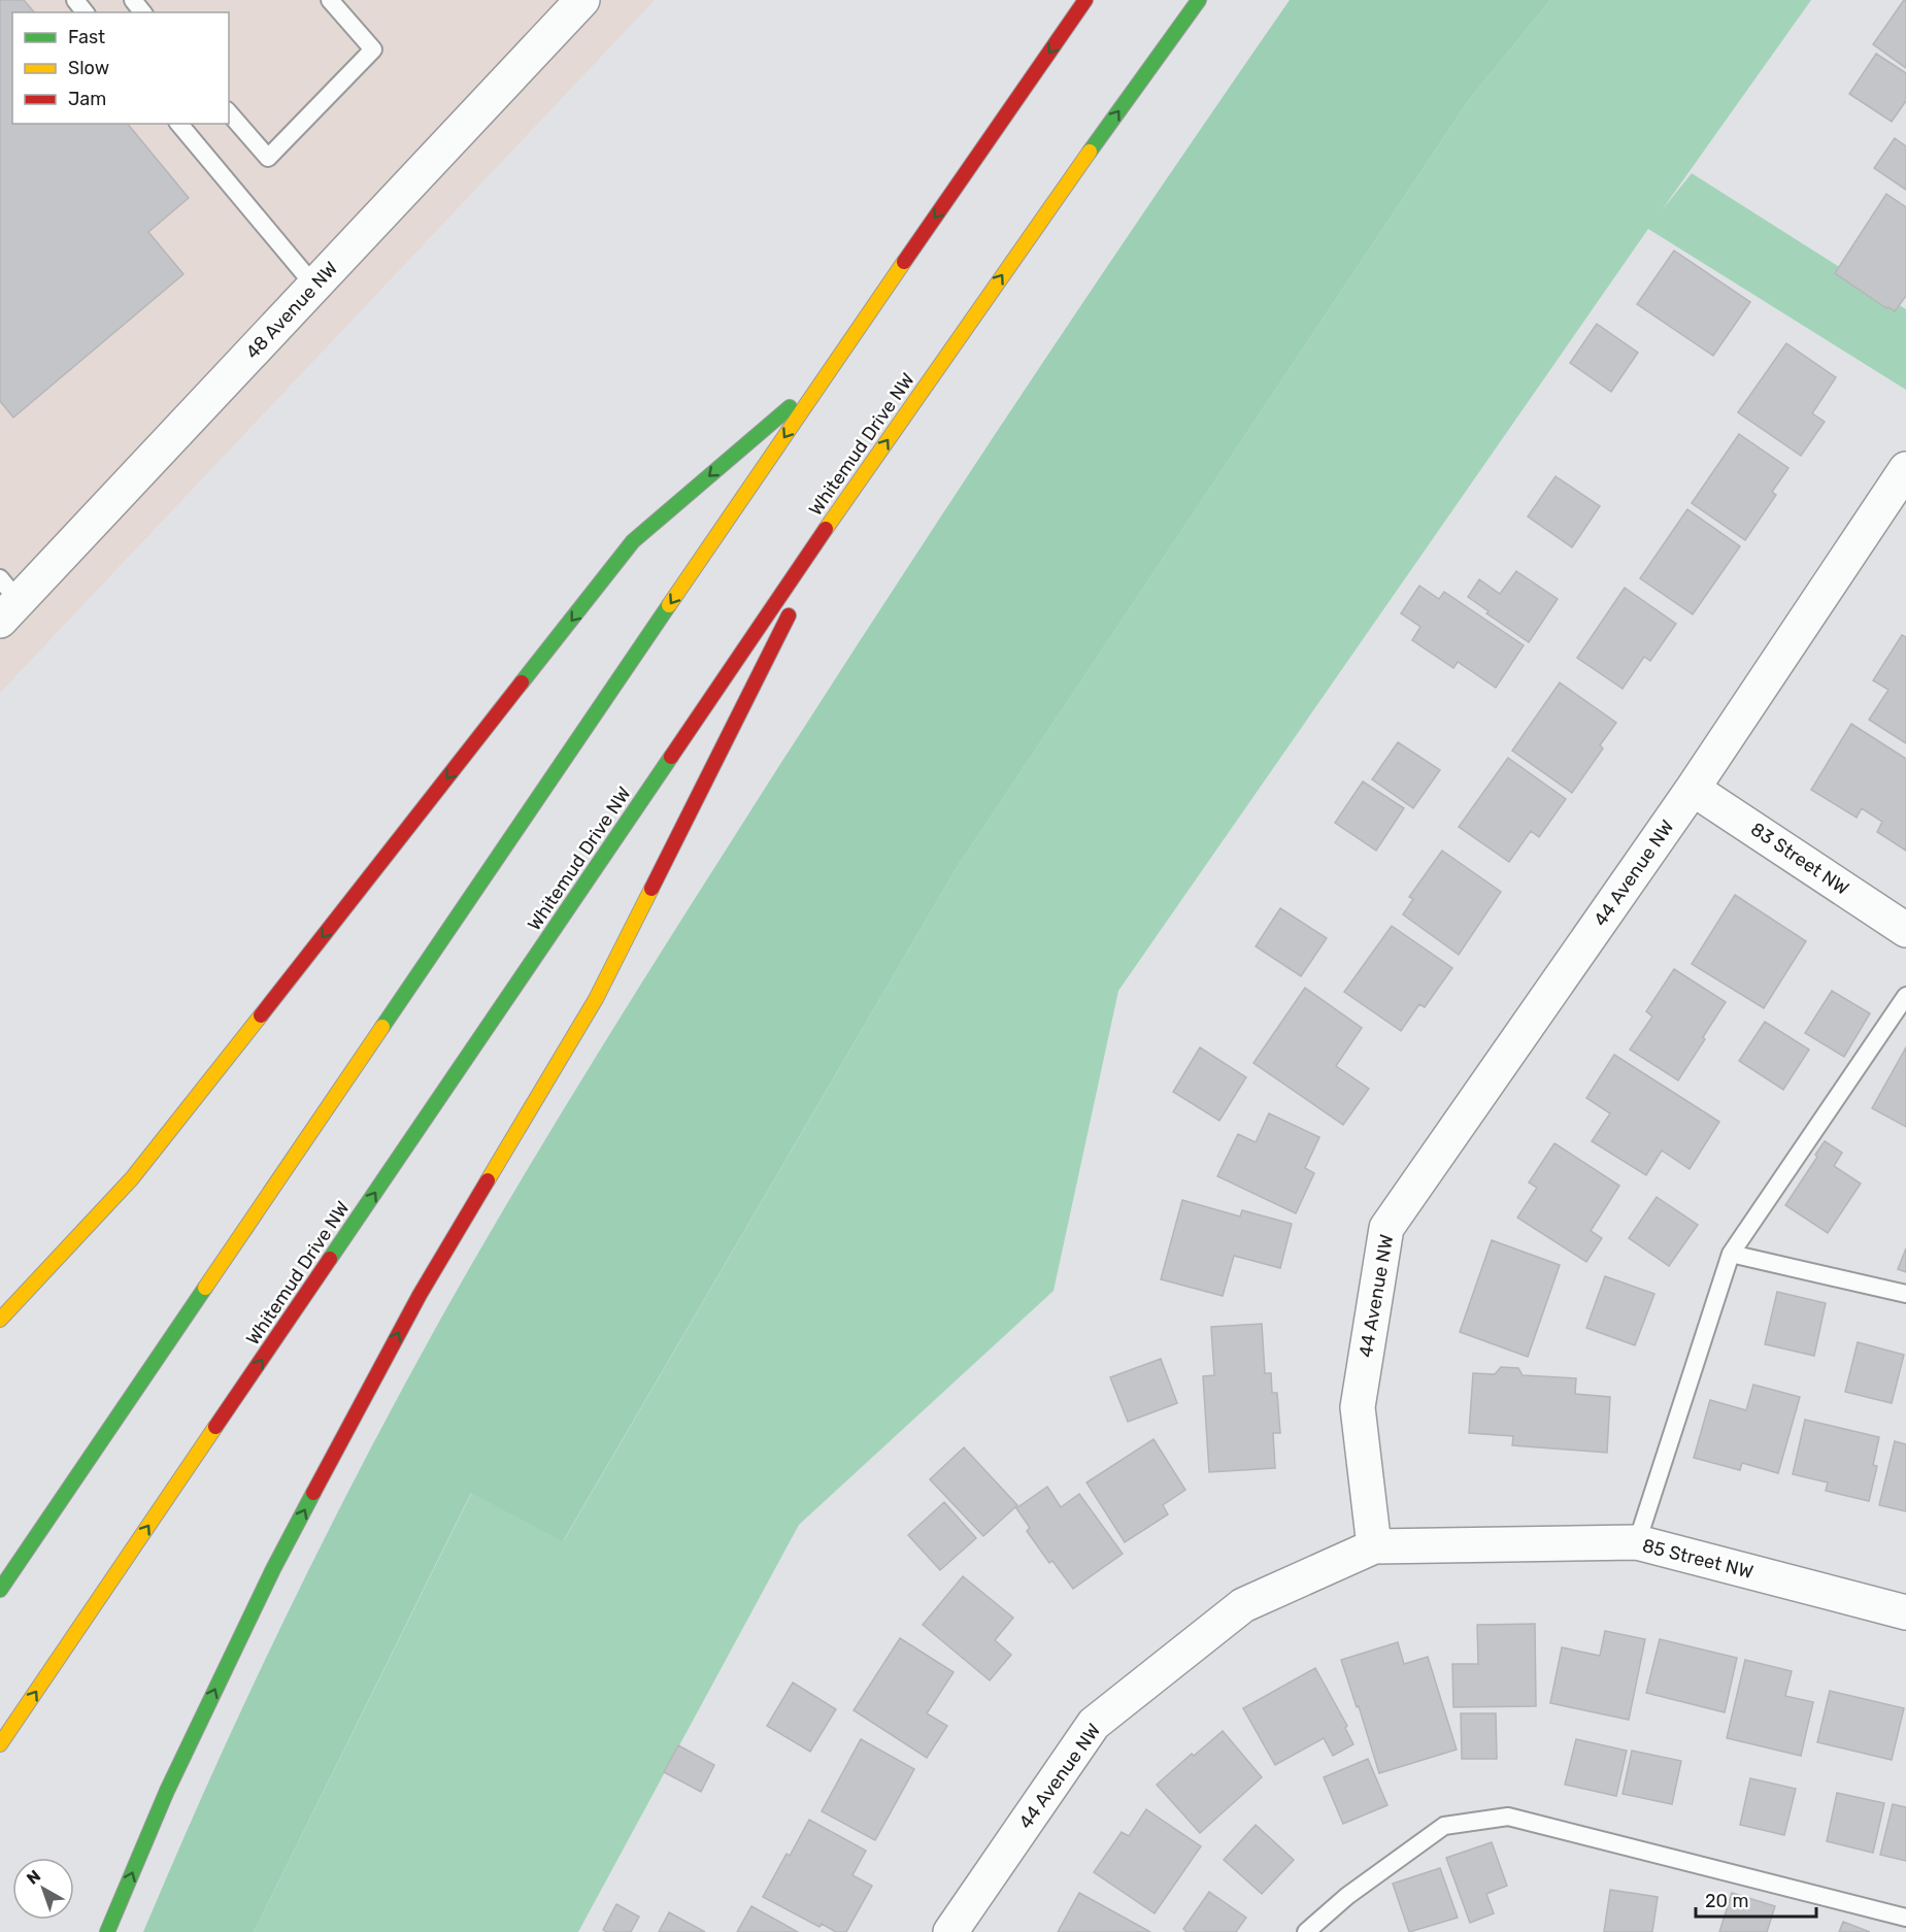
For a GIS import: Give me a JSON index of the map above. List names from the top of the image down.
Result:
{
  "streets": {
    "highway": ["Whitemud Drive NW"],
    "street": [
      "48 Avenue NW",
      "83 Street NW",
      "44 Avenue NW",
      "85 Street NW"
    ]
  },
  "crossings": [
    ["83 Street NW", "44 Avenue NW"],
    ["44 Avenue NW", "85 Street NW"]
  ],
  "legend": ["Fast", "Slow", "Jam"],
  "scale_bar": "20 m",
  "north": "top left"
}
